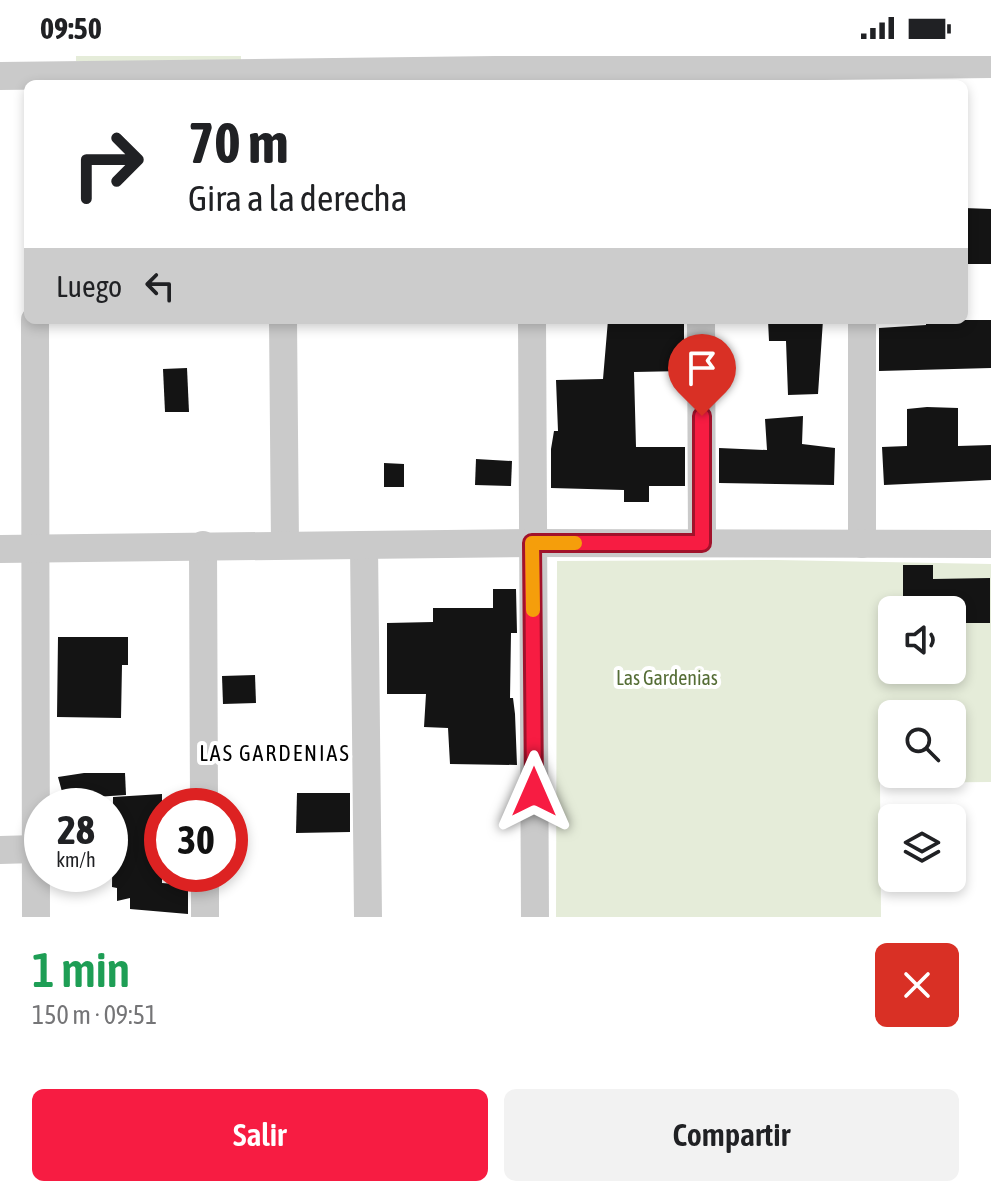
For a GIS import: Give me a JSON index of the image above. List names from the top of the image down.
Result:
{
  "districts": ["LAS GARDENIAS"],
  "parks": ["Las Gardenias"],
  "page": {
    "status": "09:50",
    "turn": ["70 m", "Gira a la derecha"],
    "then": "Luego",
    "speed": "28 km/h",
    "limit": "30",
    "heading": ["1 min", "150 m · 09:51"],
    "buttons": ["Salir", "Compartir"]
  }
}
